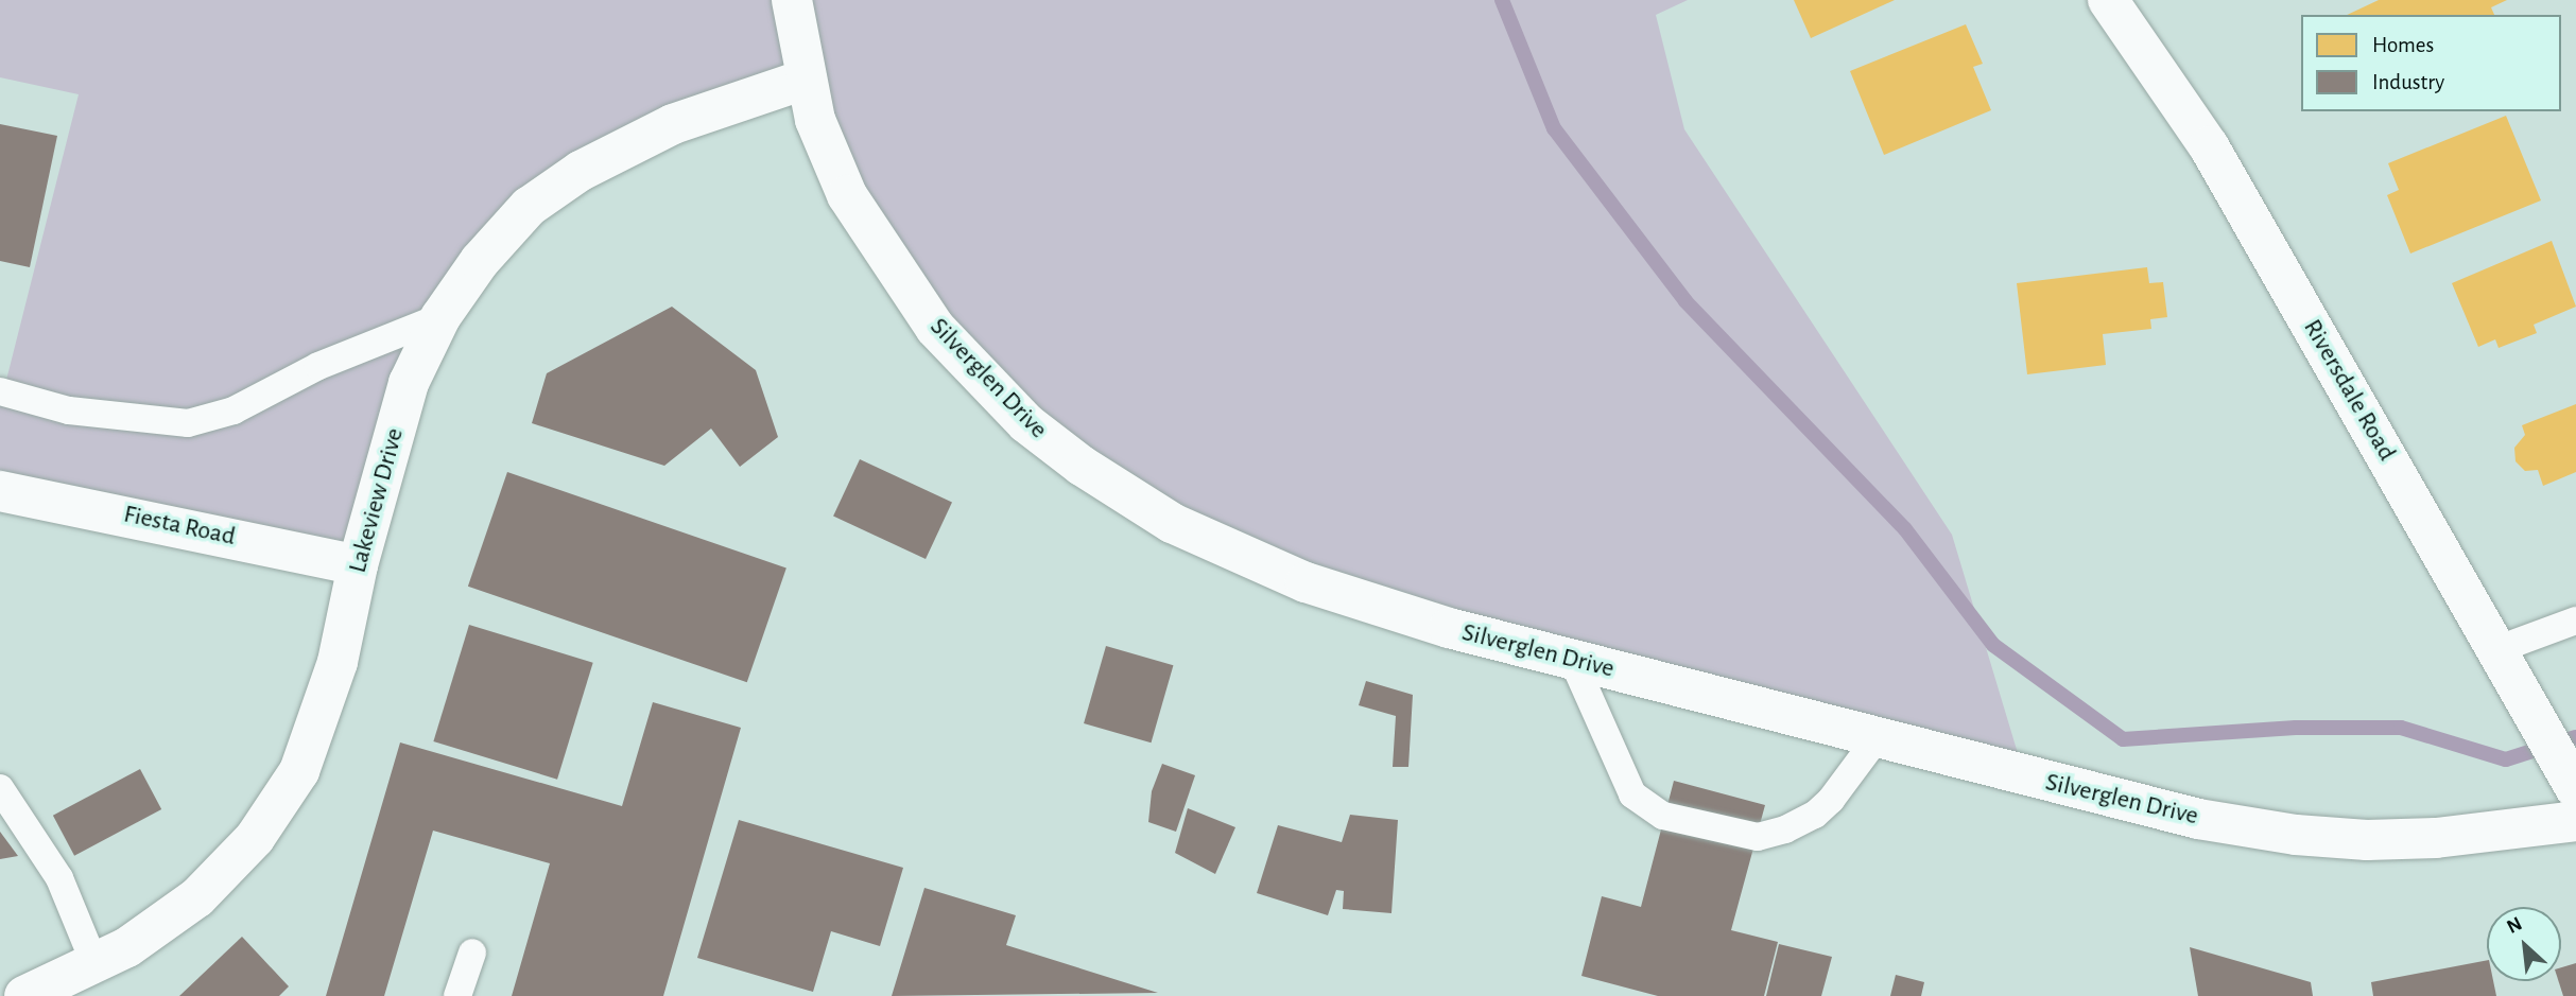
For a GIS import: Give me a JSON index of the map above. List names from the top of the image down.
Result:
{
  "streets": {
    "street": [
      "Silverglen Drive",
      "Riversdale Road",
      "Lakeview Drive",
      "Fiesta Road"
    ]
  },
  "crossings": [
    ["Silverglen Drive", "Lakeview Drive"],
    ["Lakeview Drive", "Fiesta Road"]
  ],
  "legend": ["Homes", "Industry"],
  "north": "top left"
}
